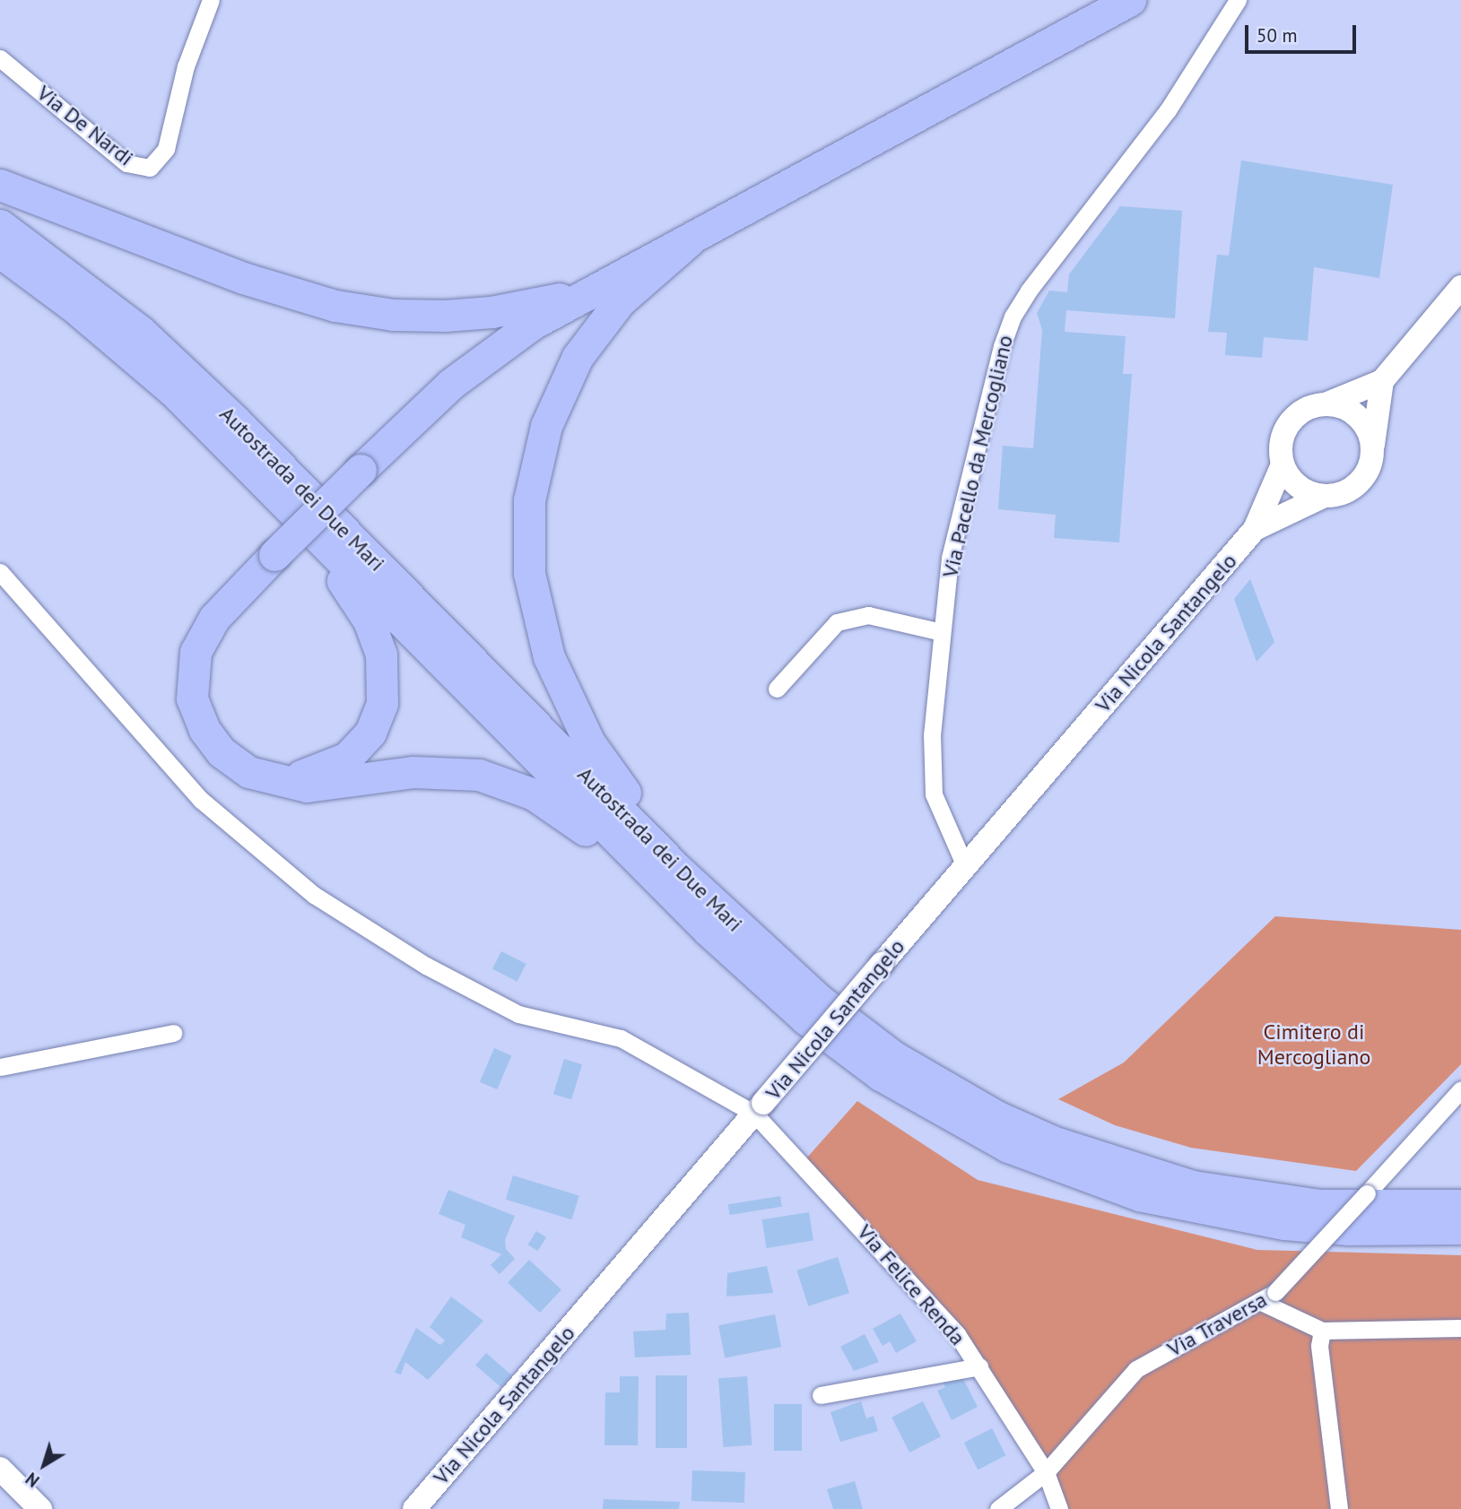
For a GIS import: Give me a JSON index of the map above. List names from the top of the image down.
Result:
{
  "streets": {
    "highway": ["Autostrada dei Due Mari"],
    "main road": ["Via Nicola Santangelo"],
    "street": [
      "Via De Nardi",
      "Via Pacello da Mercogliano",
      "Via Felice Renda",
      "Via Traversa"
    ]
  },
  "crossings": [
    ["Via Pacello da Mercogliano", "Via Nicola Santangelo"],
    ["Via Nicola Santangelo", "Via Felice Renda"],
    ["Via Felice Renda", "Via Traversa"]
  ],
  "parks": ["Cimitero di Mercogliano"],
  "scale_bar": "50 m",
  "north": "bottom left"
}
